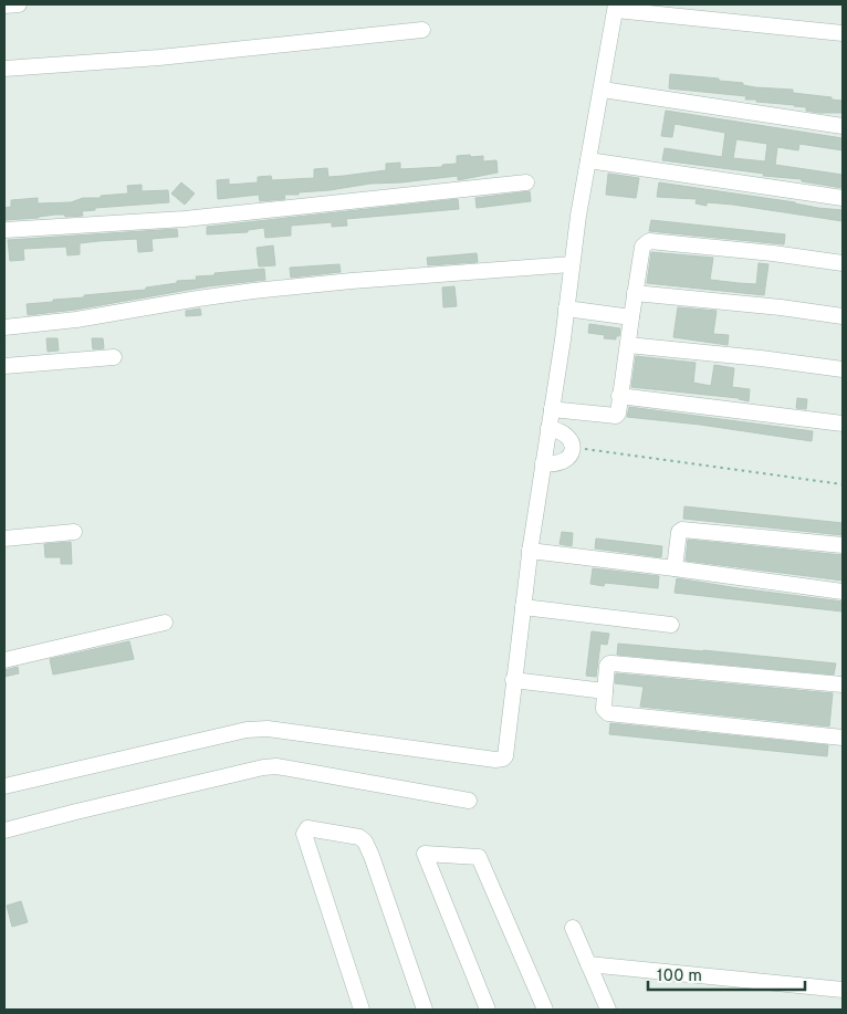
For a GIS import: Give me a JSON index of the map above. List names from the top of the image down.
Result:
{
  "scale_bar": "100 m"
}
